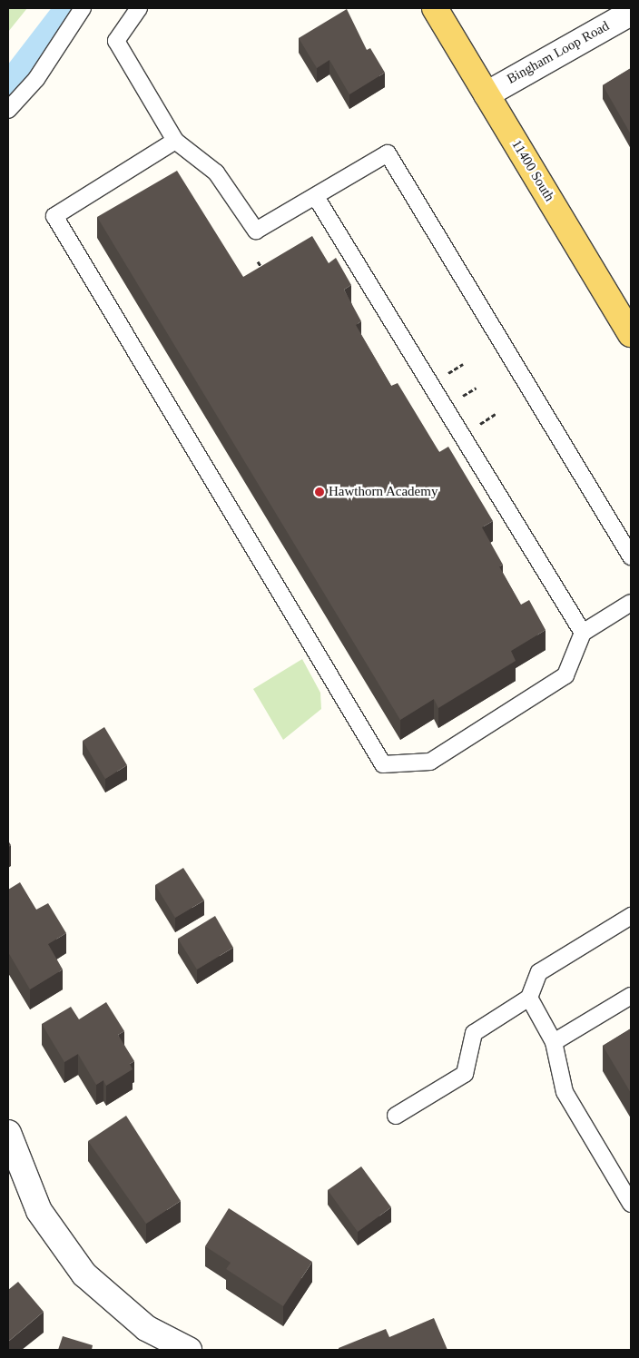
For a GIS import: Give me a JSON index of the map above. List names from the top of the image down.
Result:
{
  "streets": {
    "main road": ["11400 South"],
    "street": ["Bingham Loop Road"]
  },
  "crossings": [
    ["Bingham Loop Road", "11400 South"]
  ],
  "places": ["Hawthorn Academy"]
}
